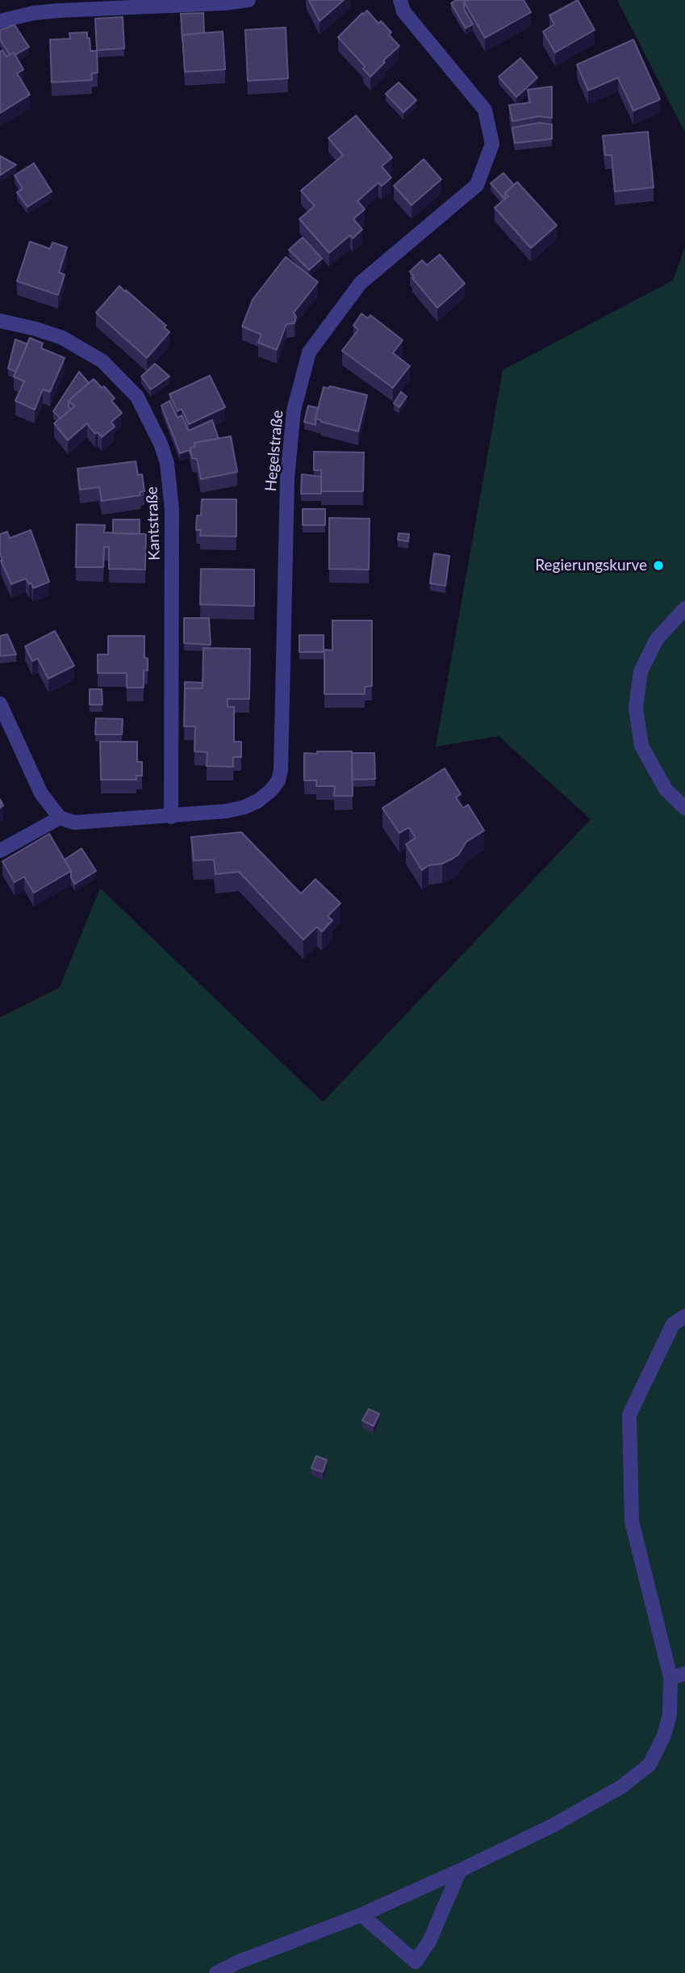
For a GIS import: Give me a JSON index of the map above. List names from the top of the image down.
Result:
{
  "streets": {
    "street": ["Hegelstraße", "Kantstraße"]
  },
  "crossings": [
    ["Hegelstraße", "Kantstraße"]
  ],
  "places": ["Regierungskurve"]
}
